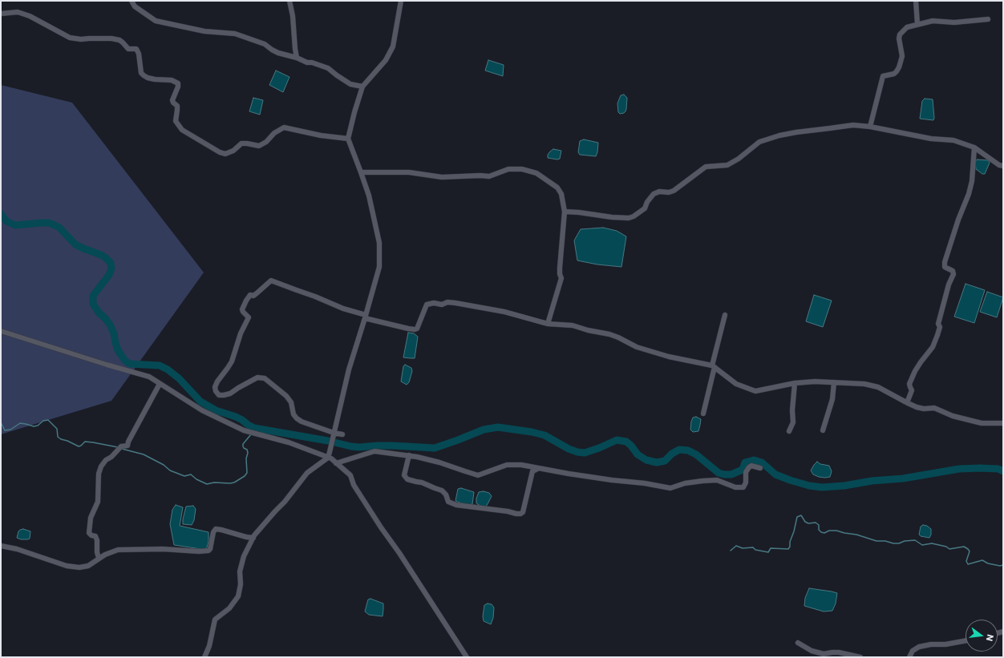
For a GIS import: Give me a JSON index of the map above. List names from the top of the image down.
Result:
{
  "north": "right"
}
